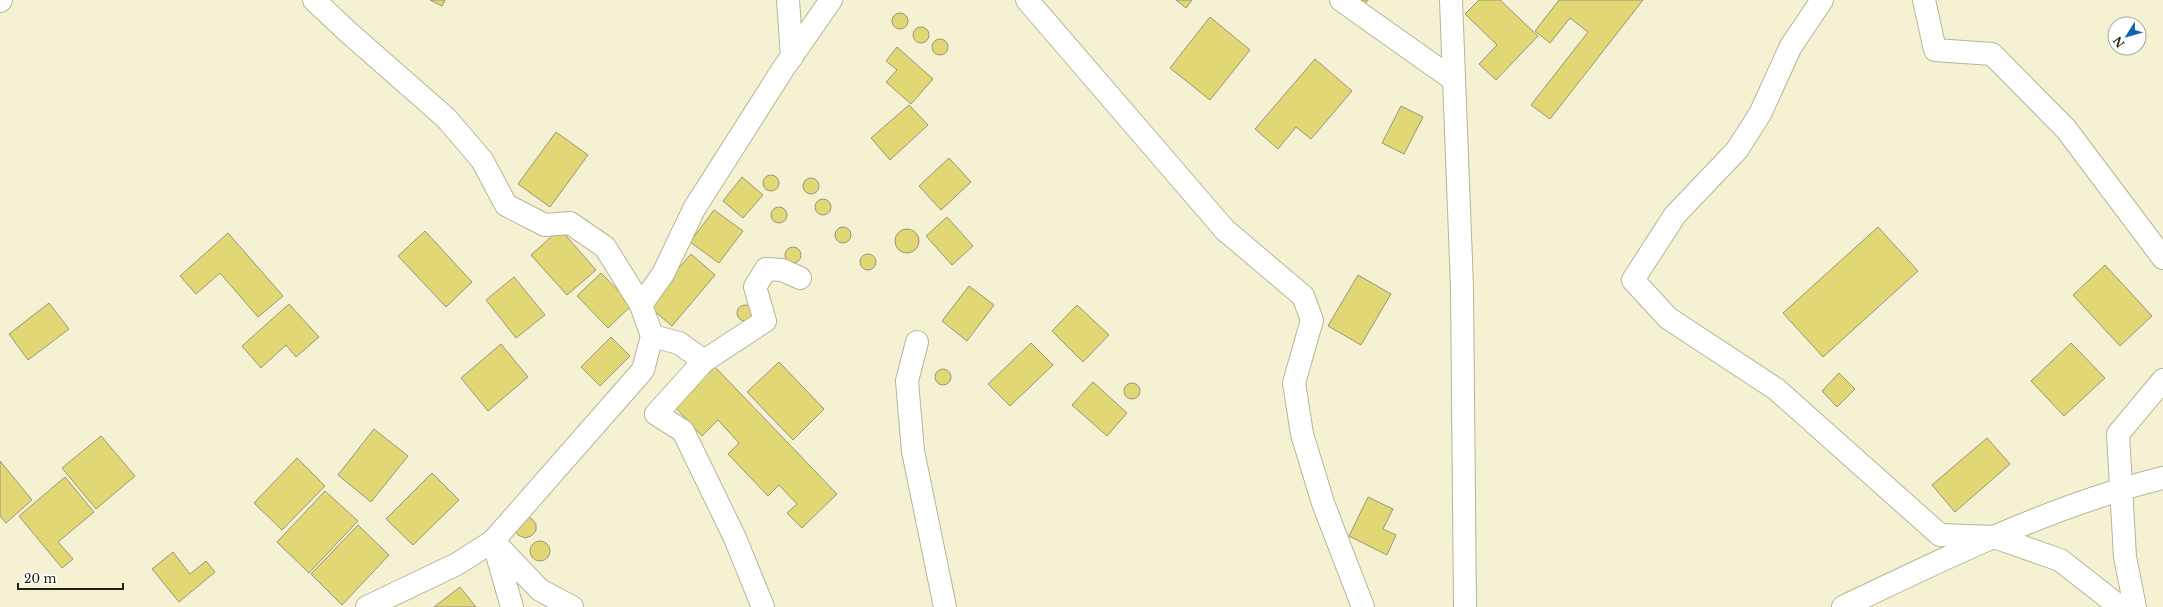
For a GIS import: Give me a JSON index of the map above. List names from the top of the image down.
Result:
{
  "scale_bar": "20 m",
  "north": "bottom left"
}
